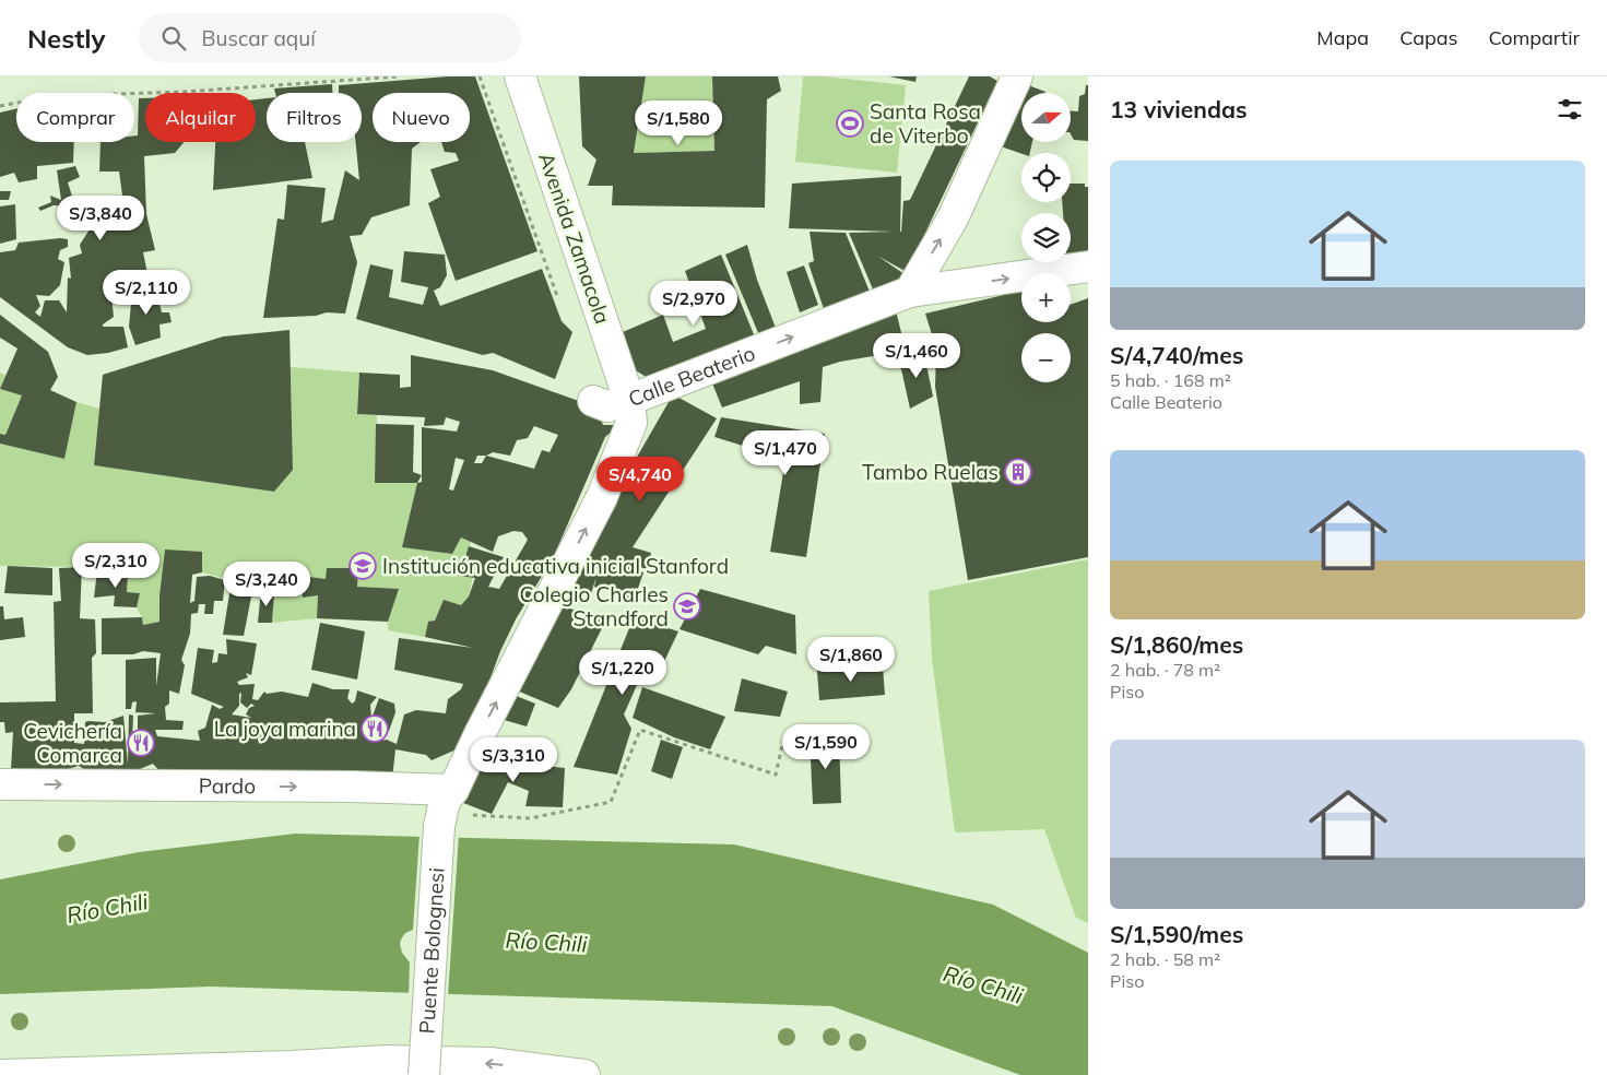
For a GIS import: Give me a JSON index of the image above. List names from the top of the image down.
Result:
{
  "streets": {
    "street": [
      "Avenida Zamacola",
      "Calle Beaterio",
      "Pardo",
      "Puente Bolognesi"
    ]
  },
  "crossings": [
    ["Avenida Zamacola", "Calle Beaterio"],
    ["Calle Beaterio", "Pardo"],
    ["Calle Beaterio", "Puente Bolognesi"],
    ["Pardo", "Puente Bolognesi"]
  ],
  "one_way": ["Calle Beaterio", "Pardo"],
  "water": ["Río Chili"],
  "places": {
    "sports": ["Santa Rosa de Viterbo"],
    "building": ["Tambo Ruelas"],
    "school or university": ["Institución educativa inicial Stanford", "Colegio Charles Standford"],
    "restaurant": ["La joya marina", "Cevichería Comarca"]
  },
  "north": "right",
  "page": {
    "header": "Nestly",
    "search": "Buscar aquí",
    "nav": ["Mapa", "Capas", "Compartir"],
    "heading": "13 viviendas",
    "map_buttons": ["+", "−"],
    "chip": [
      "Comprar",
      "Alquilar",
      "Filtros",
      "Nuevo"
    ],
    "price": [
      "S/1,580",
      "S/3,840",
      "S/2,110",
      "S/2,970",
      "S/1,460",
      "S/1,470",
      "S/4,740",
      "S/2,310",
      "S/3,240",
      "S/1,860",
      "S/1,220",
      "S/1,590",
      "S/3,310"
    ],
    "list": [
      {
        "name": "S/4,740/mes",
        "note": "5 hab. · 168 m² · Calle Beaterio"
      },
      {
        "name": "S/1,860/mes",
        "note": "2 hab. · 78 m² · Piso"
      },
      {
        "name": "S/1,590/mes",
        "note": "2 hab. · 58 m² · Piso"
      }
    ]
  }
}
